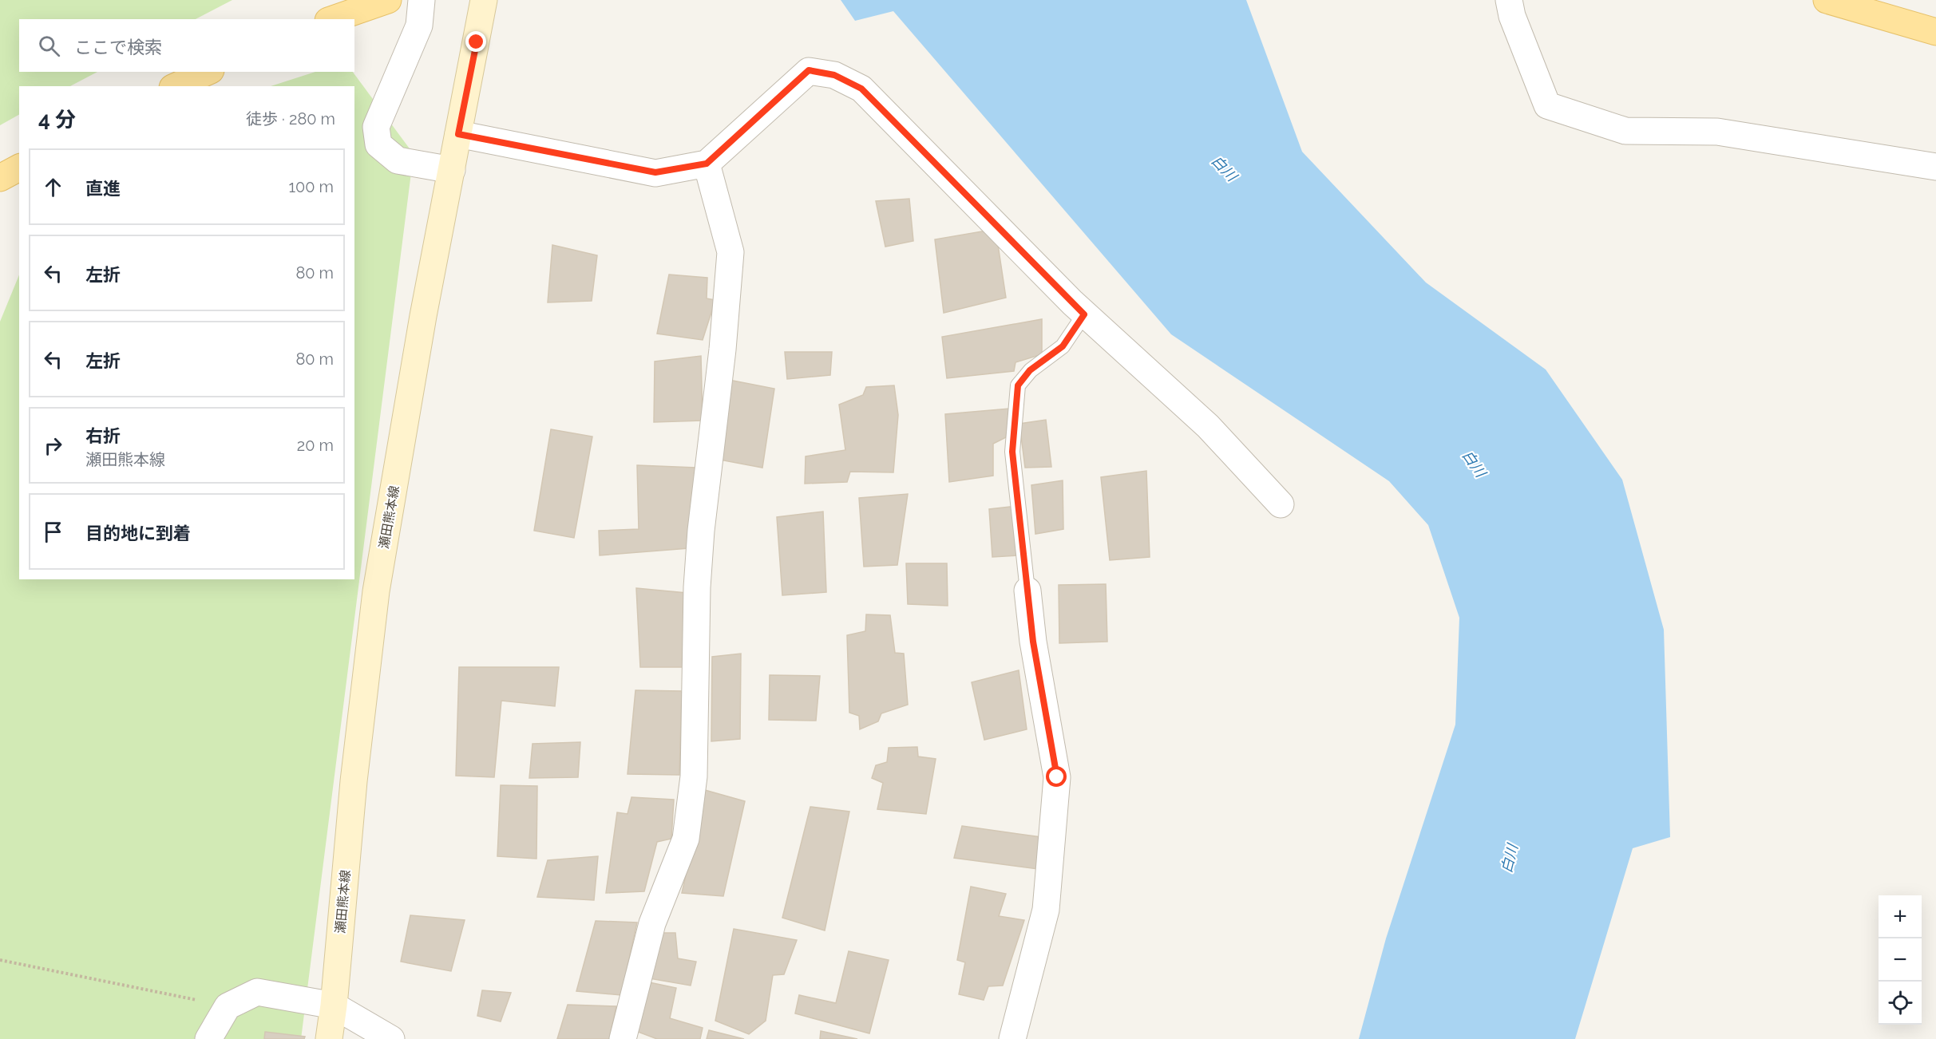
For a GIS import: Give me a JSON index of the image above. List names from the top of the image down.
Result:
{
  "streets": {
    "main road": ["瀬田熊本線"]
  },
  "water": ["白川"],
  "page": {
    "search": "ここで検索",
    "heading": ["4 分", "徒歩 · 280 m"],
    "list": [
      ["直進", "100 m"],
      ["左折", "80 m"],
      ["左折", "80 m"],
      ["右折", "瀬田熊本線", "20 m"],
      "目的地に到着"
    ],
    "map_buttons": ["+", "−"]
  }
}
